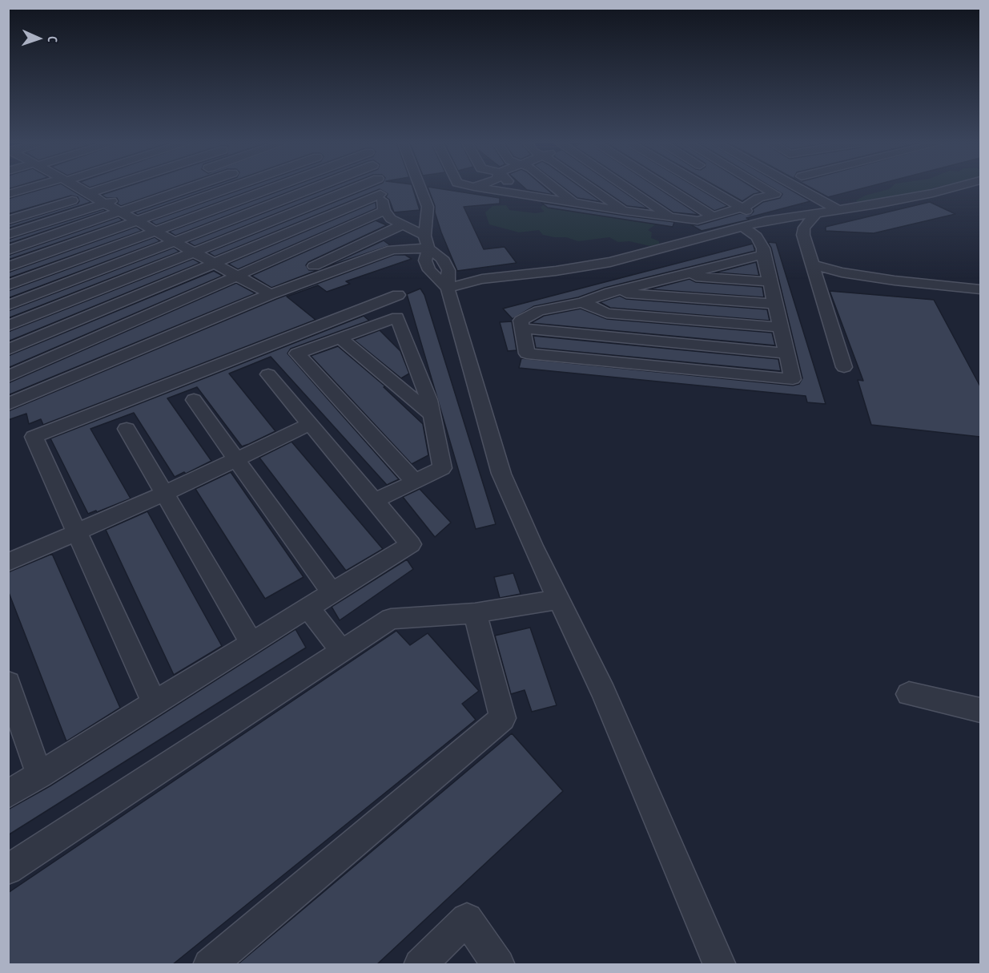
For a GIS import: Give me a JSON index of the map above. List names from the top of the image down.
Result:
{
  "north": "right"
}
